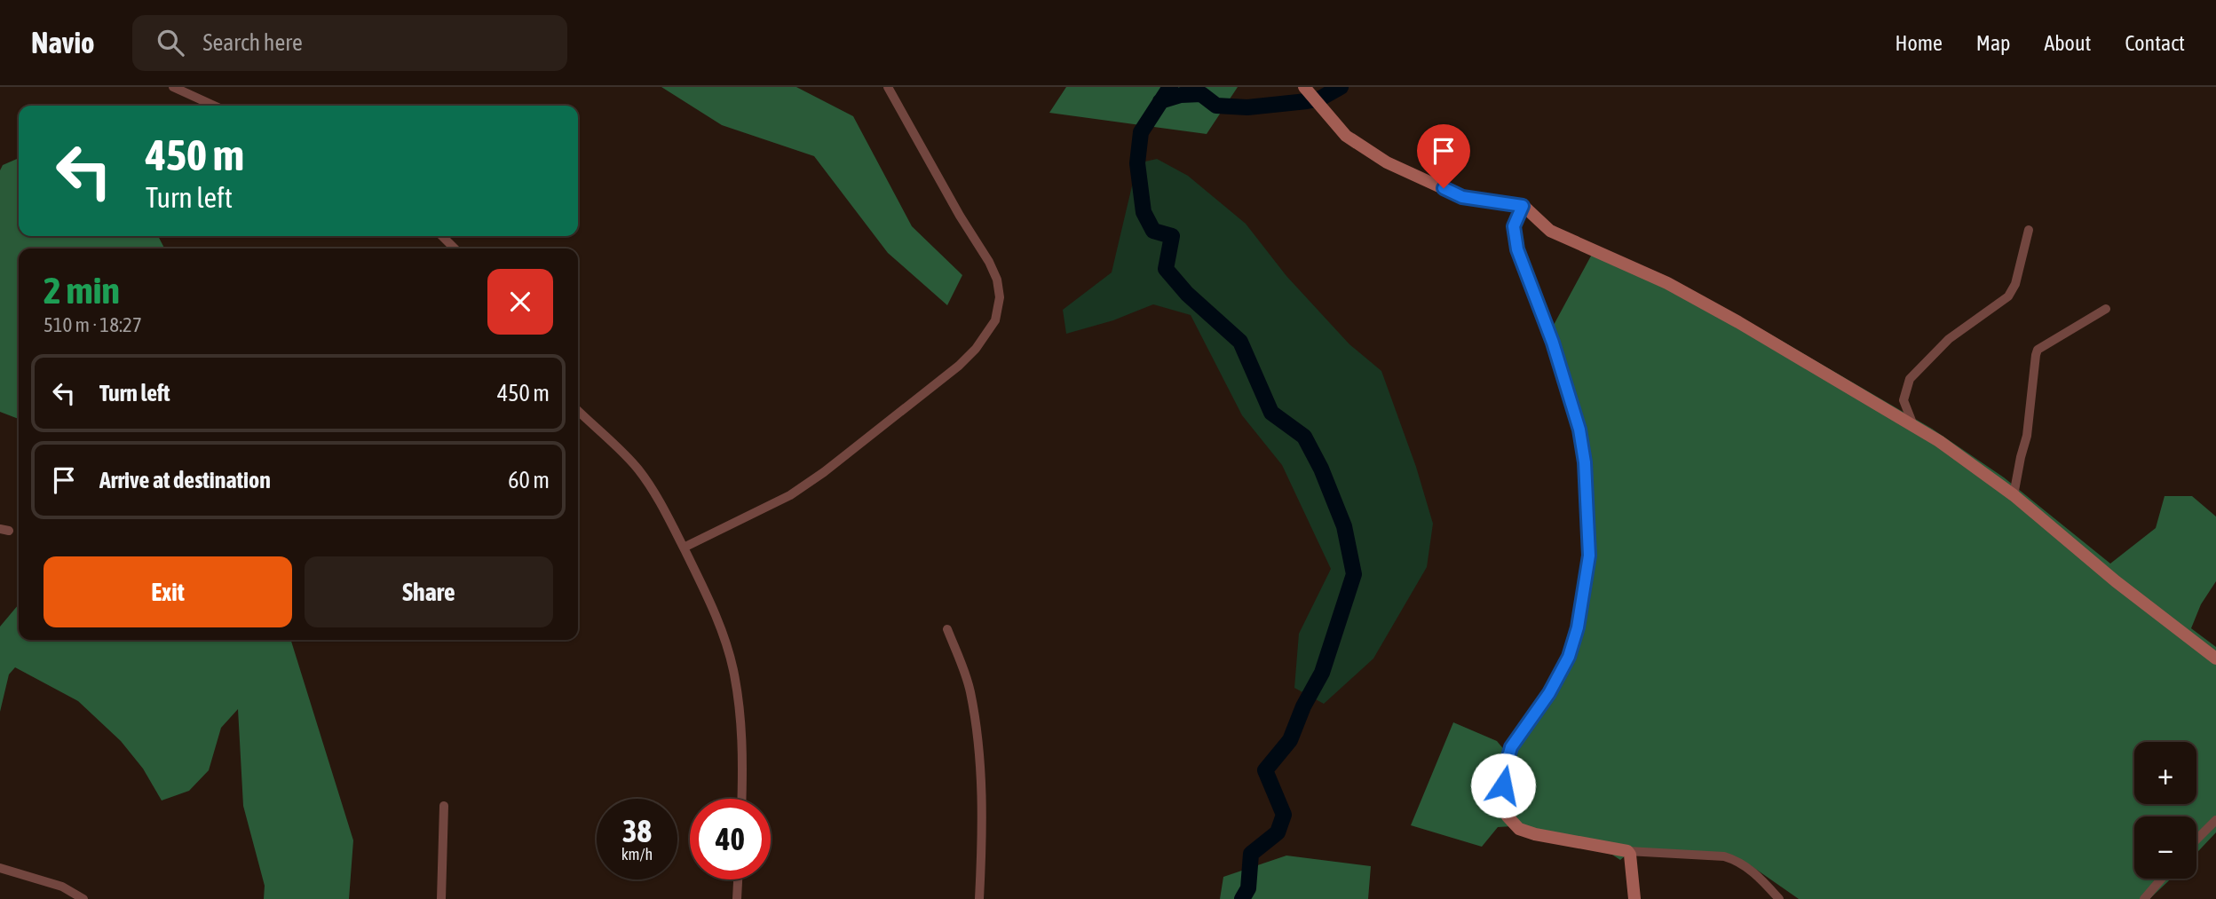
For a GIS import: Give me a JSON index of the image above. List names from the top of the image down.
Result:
{
  "page": {
    "header": "Navio",
    "search": "Search here",
    "nav": [
      "Home",
      "Map",
      "About",
      "Contact"
    ],
    "turn": ["450 m", "Turn left"],
    "heading": ["2 min", "510 m · 18:27"],
    "list": [
      {
        "name": "Turn left",
        "value": "450 m"
      },
      {
        "name": "Arrive at destination",
        "value": "60 m"
      }
    ],
    "buttons": ["Exit", "Share"],
    "map_buttons": ["+", "−"],
    "speed": "38 km/h",
    "limit": "40"
  }
}
